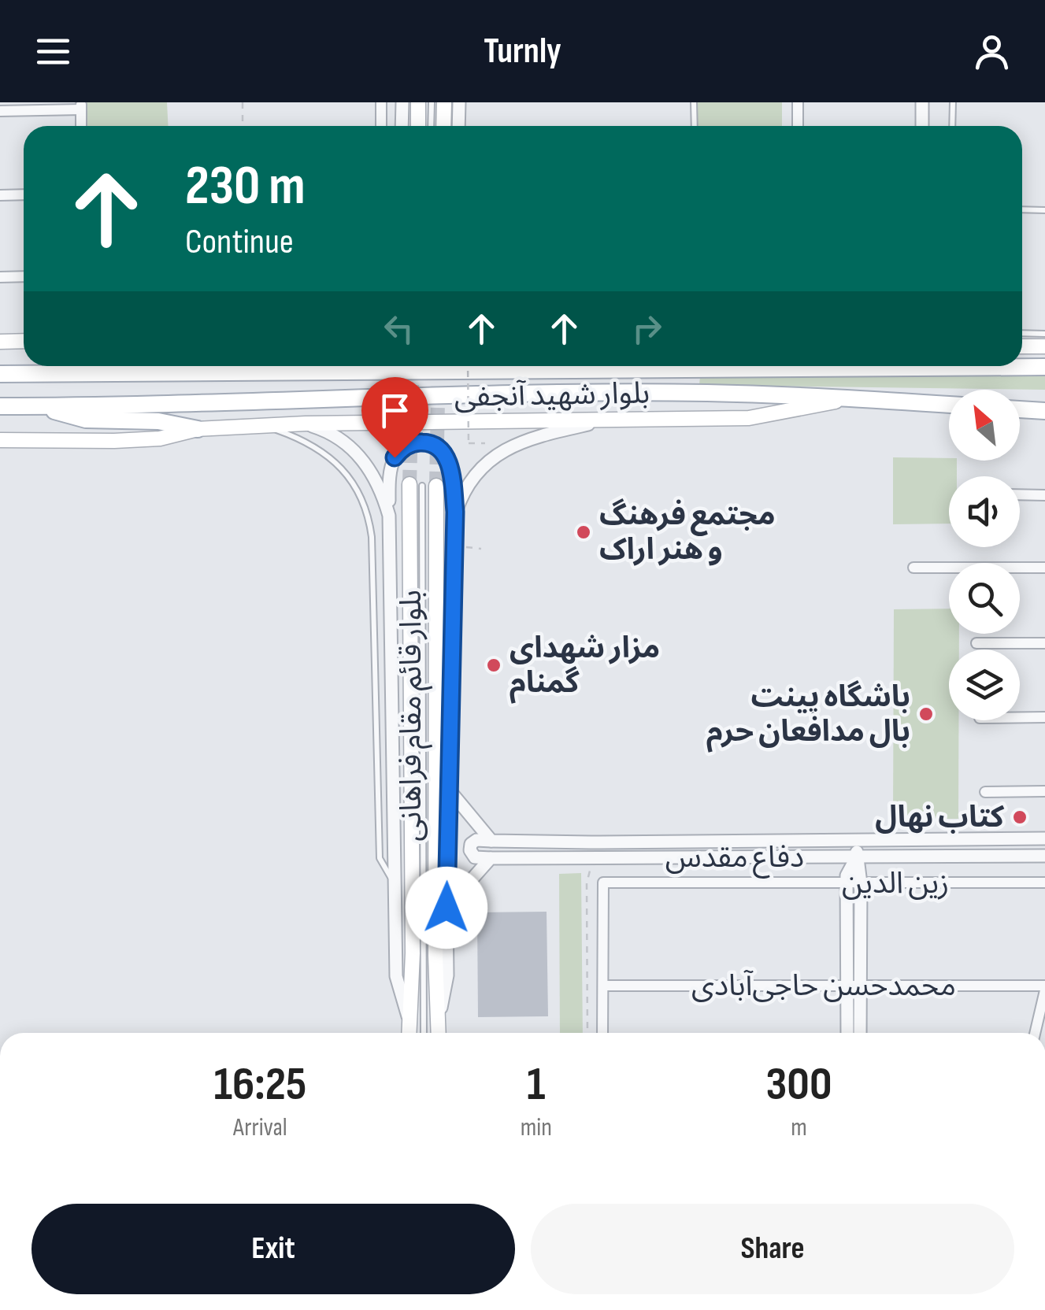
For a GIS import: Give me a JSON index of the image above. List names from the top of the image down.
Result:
{
  "streets": {
    "main road": ["بلوار شهید آنجفی", "بلوار قائم مقام فراهانی"],
    "street": ["دفاع مقدس", "زین الدین", "محمدحسن حاجی‌آبادی"]
  },
  "crossings": [
    ["زین الدین", "محمدحسن حاجی‌آبادی"]
  ],
  "places": [
    "مجتمع فرهنگ و هنر اراک",
    "مزار شهدای گمنام",
    "باشگاه پینت بال مدافعان حرم",
    "کتاب نهال"
  ],
  "north": "top left",
  "page": {
    "header": "Turnly",
    "turn": ["230 m", "Continue"],
    "eta": [
      "16:25",
      "Arrival",
      "1",
      "min",
      "300",
      "m"
    ],
    "buttons": ["Exit", "Share"]
  }
}
